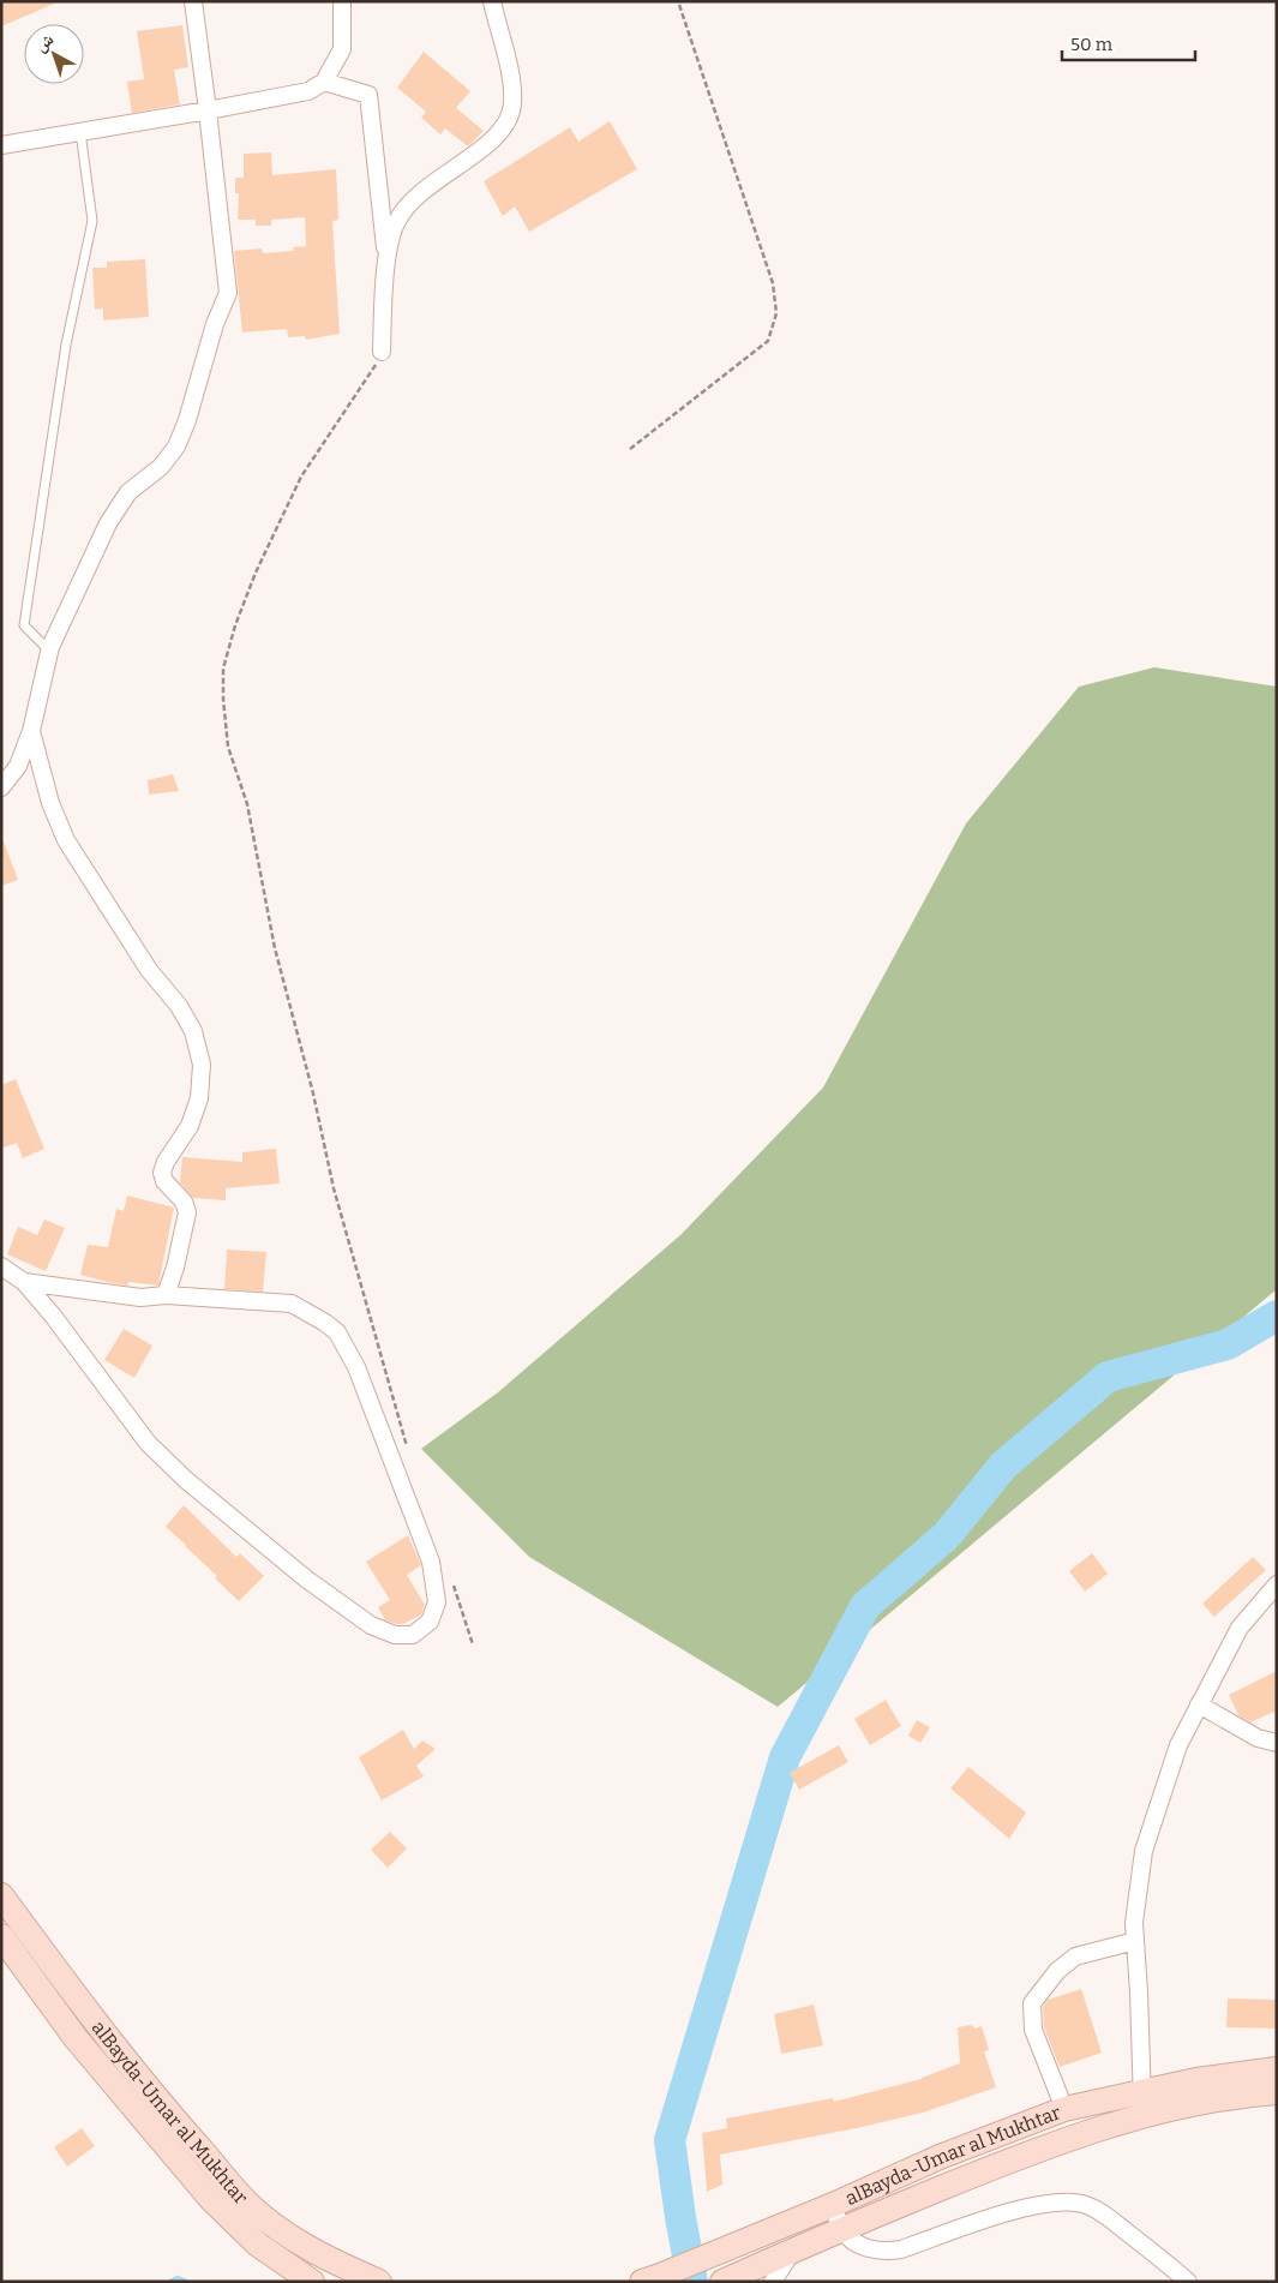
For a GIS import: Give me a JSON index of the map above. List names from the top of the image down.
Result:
{
  "streets": {
    "main road": ["alBayda-Umar al Mukhtar"]
  },
  "scale_bar": "50 m",
  "north": "top left"
}
